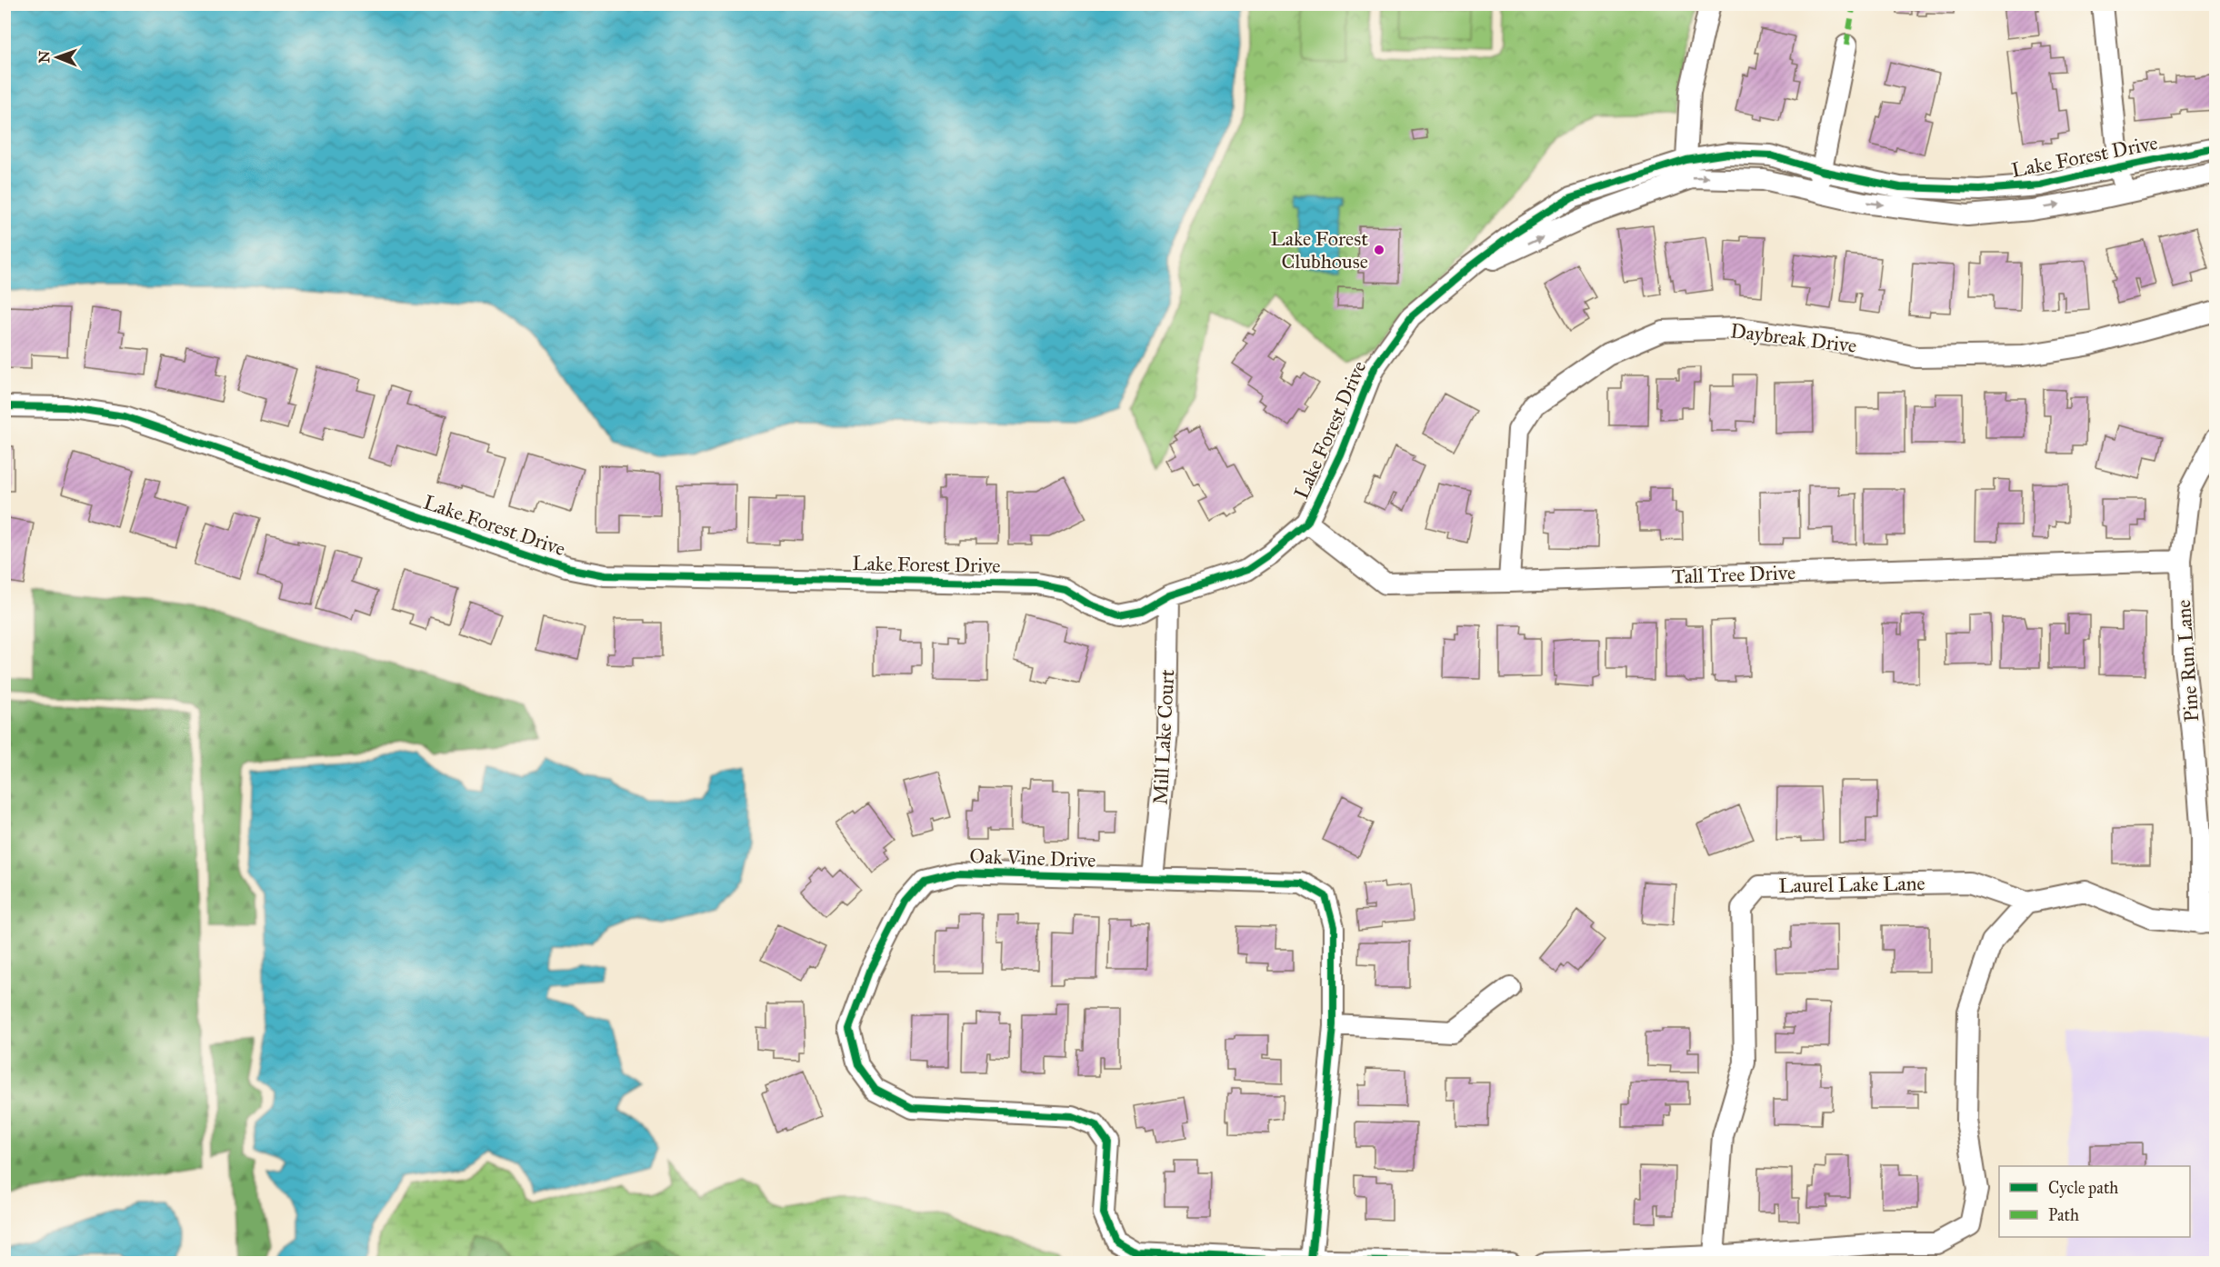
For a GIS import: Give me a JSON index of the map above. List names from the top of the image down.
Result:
{
  "streets": {
    "street": [
      "Lake Forest Drive",
      "Daybreak Drive",
      "Tall Tree Drive",
      "Pine Run Lane",
      "Mill Lake Court",
      "Oak Vine Drive",
      "Laurel Lake Lane"
    ]
  },
  "crossings": [
    ["Lake Forest Drive", "Tall Tree Drive"],
    ["Lake Forest Drive", "Mill Lake Court"],
    ["Daybreak Drive", "Tall Tree Drive"],
    ["Tall Tree Drive", "Pine Run Lane"],
    ["Mill Lake Court", "Oak Vine Drive"]
  ],
  "places": ["Lake Forest Clubhouse"],
  "legend": ["Cycle path", "Path"],
  "north": "left"
}
